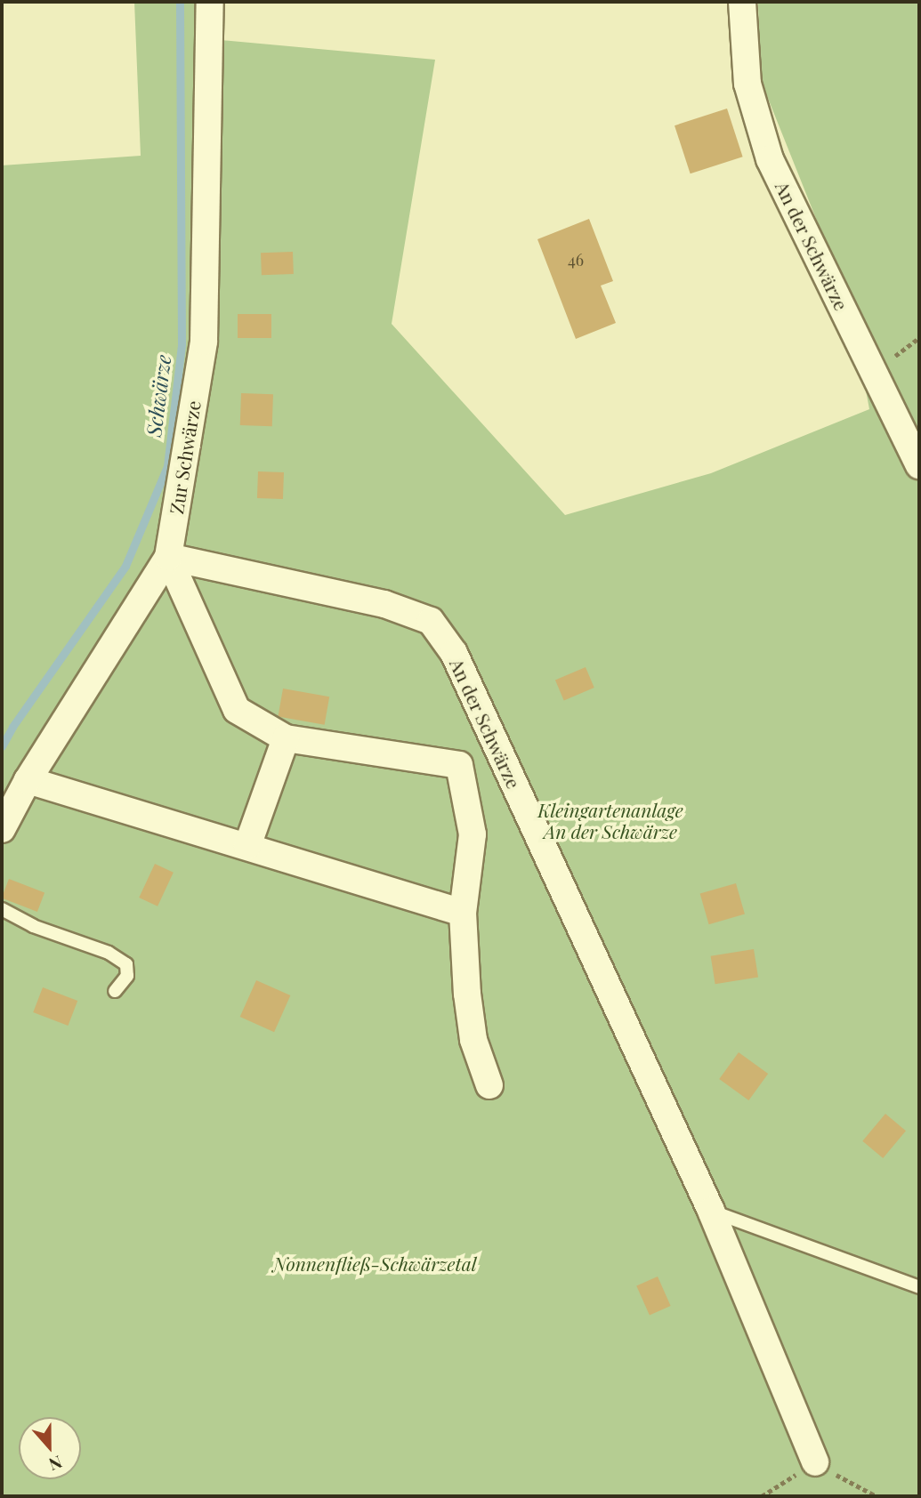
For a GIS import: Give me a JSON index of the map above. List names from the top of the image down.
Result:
{
  "streets": {
    "street": ["An der Schwärze", "Zur Schwärze"]
  },
  "crossings": [
    ["An der Schwärze", "Zur Schwärze"]
  ],
  "water": ["Schwärze"],
  "parks": ["Kleingartenanlage An der Schwärze", "Nonnenfließ-Schwärzetal"],
  "house_numbers": ["46"],
  "north": "bottom"
}
